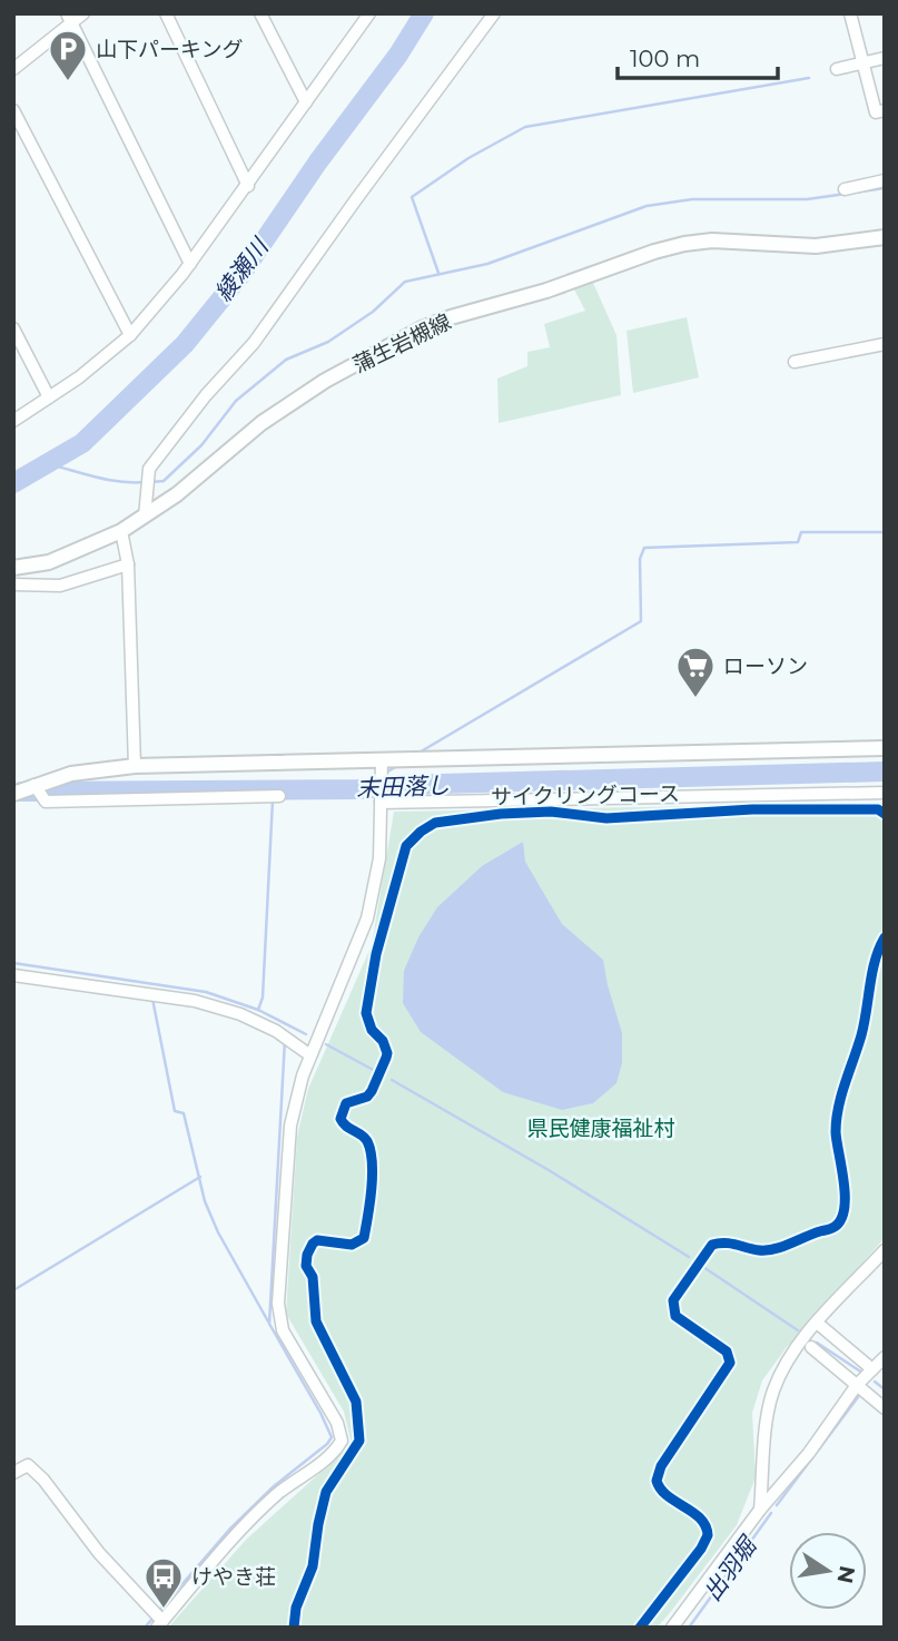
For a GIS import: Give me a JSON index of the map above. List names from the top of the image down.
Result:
{
  "streets": {
    "main road": ["蒲生岩槻線"],
    "cycle path": ["サイクリングコース"]
  },
  "water": ["綾瀬川", "末田落し", "出羽堀"],
  "parks": ["県民健康福祉村"],
  "places": {
    "parking": ["山下パーキング"],
    "supermarket": ["ローソン"],
    "bus stop": ["けやき荘"]
  },
  "scale_bar": "100 m",
  "north": "right"
}
